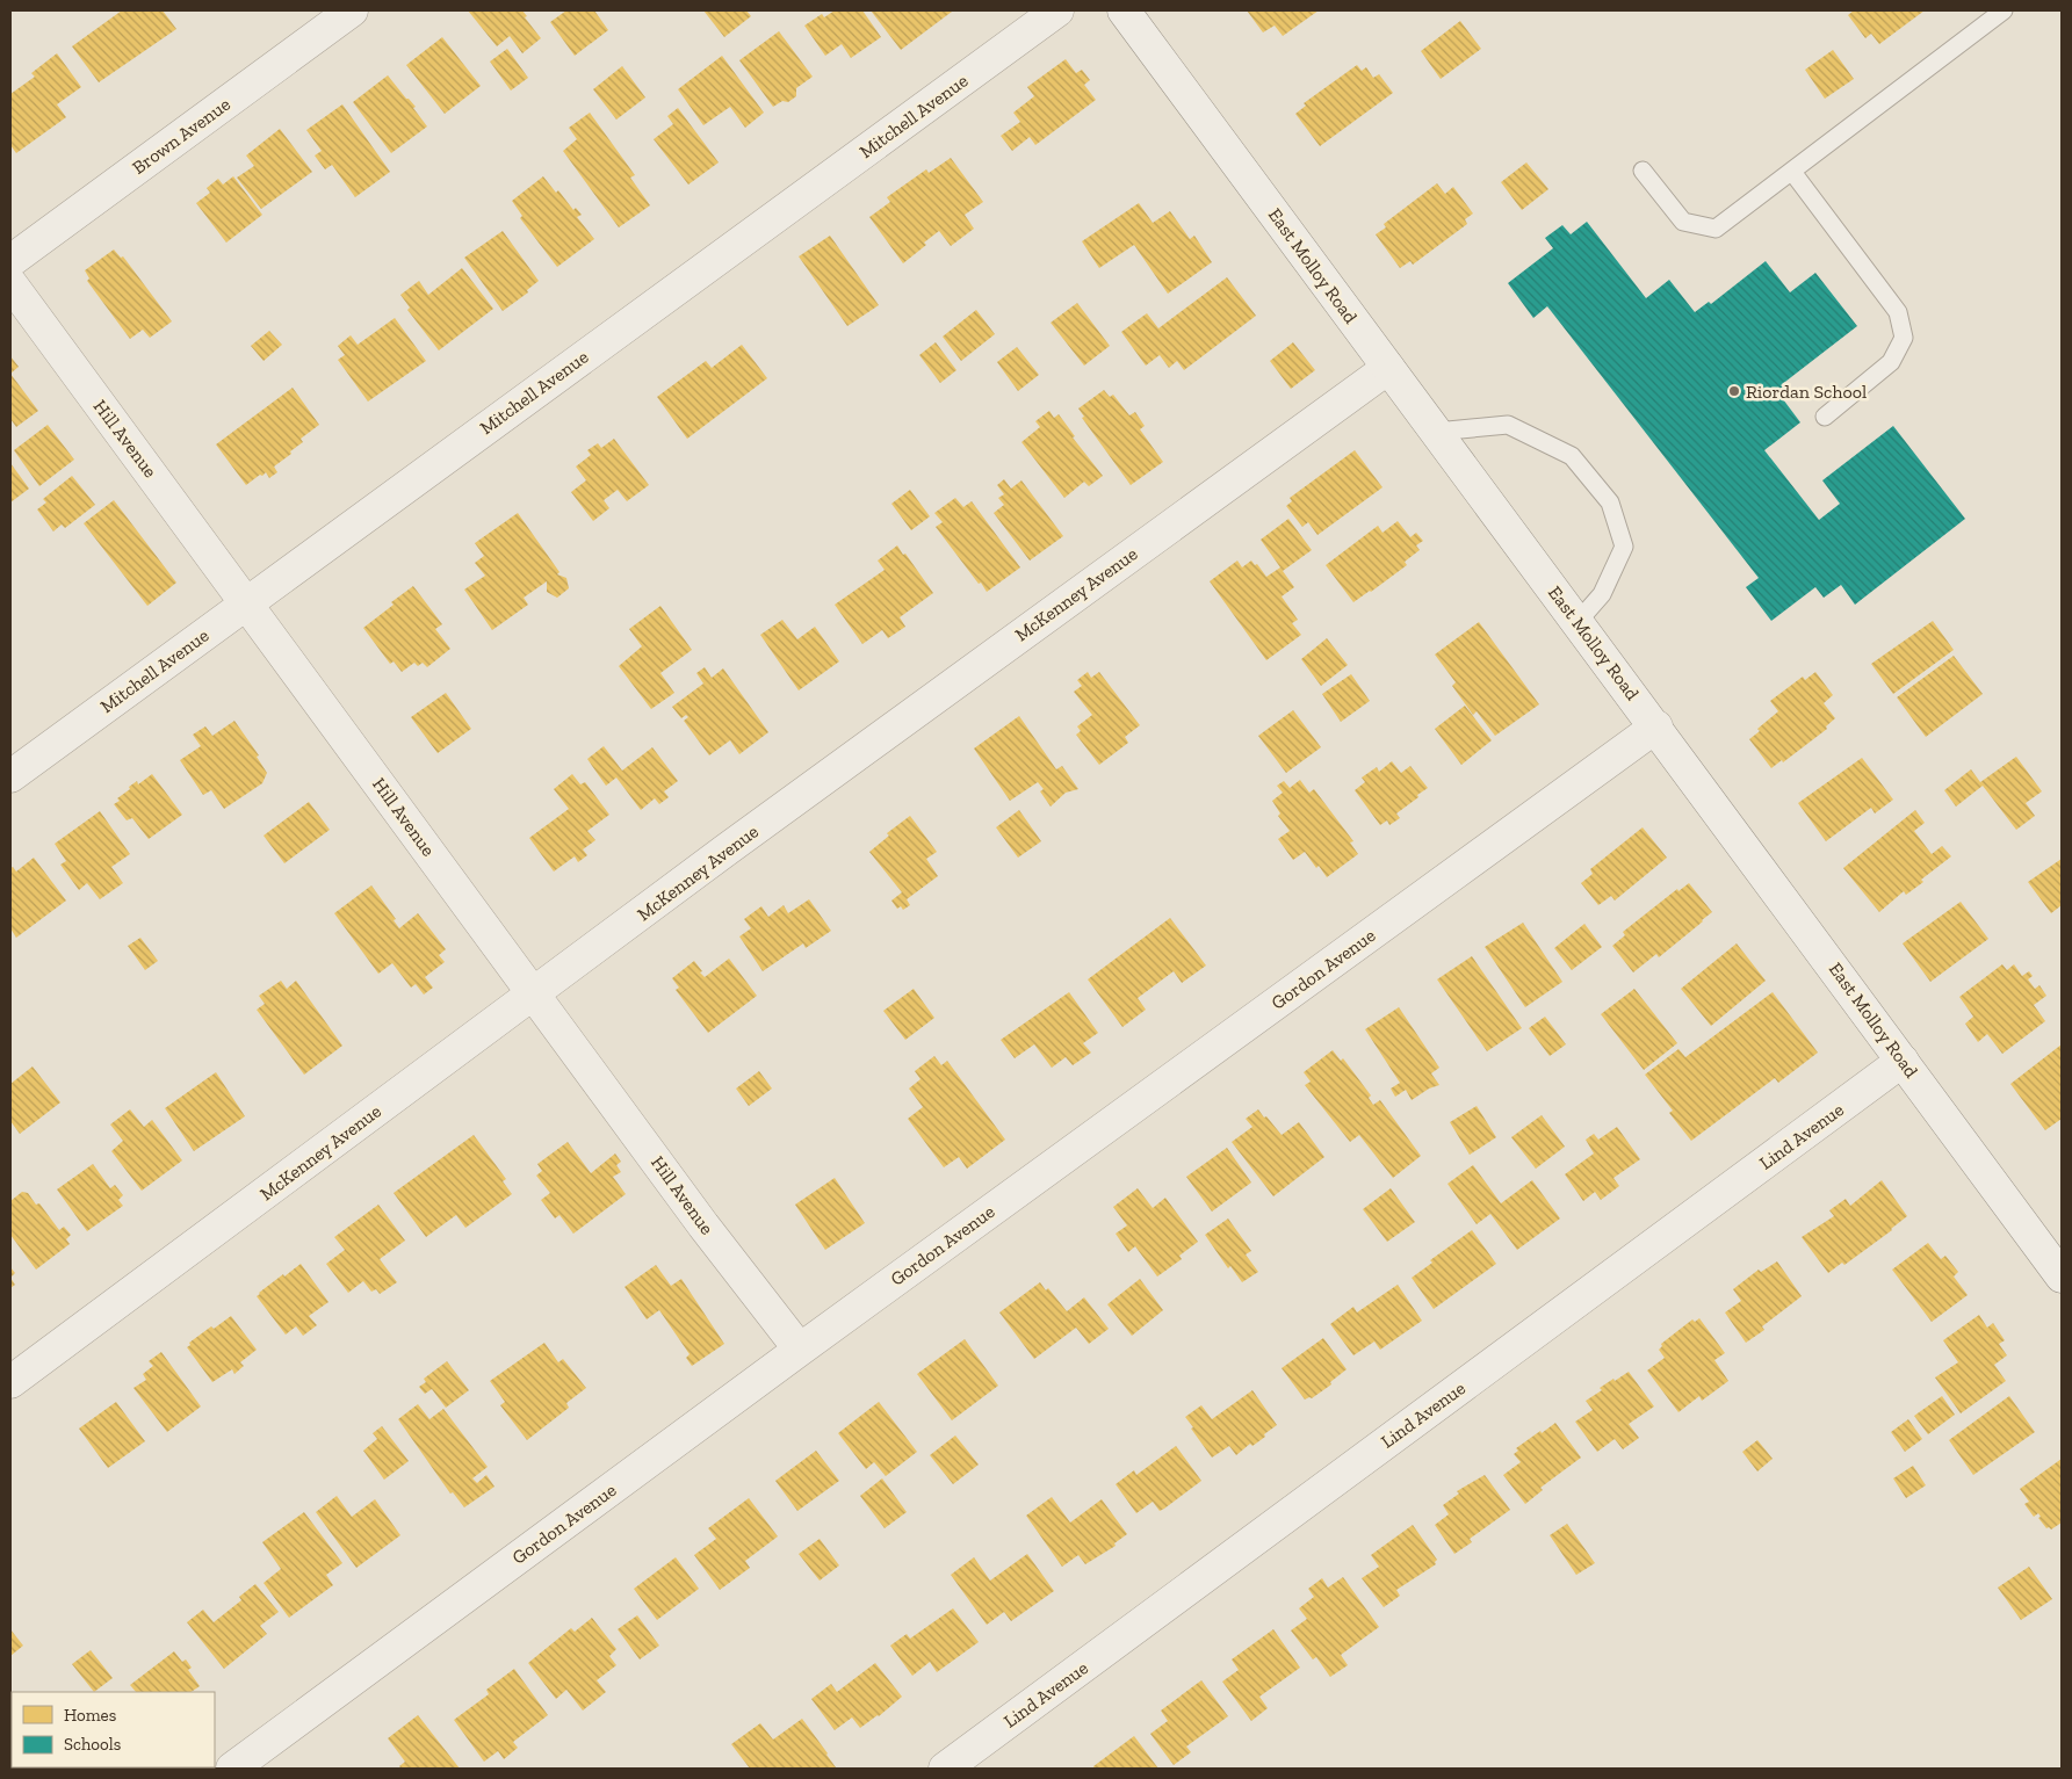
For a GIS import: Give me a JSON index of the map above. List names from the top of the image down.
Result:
{
  "streets": {
    "street": [
      "Mitchell Avenue",
      "Brown Avenue",
      "East Molloy Road",
      "Hill Avenue",
      "McKenney Avenue",
      "Gordon Avenue",
      "Lind Avenue"
    ]
  },
  "crossings": [
    ["Mitchell Avenue", "Hill Avenue"],
    ["East Molloy Road", "McKenney Avenue"],
    ["East Molloy Road", "Gordon Avenue"],
    ["East Molloy Road", "Lind Avenue"],
    ["Hill Avenue", "McKenney Avenue"],
    ["Hill Avenue", "Gordon Avenue"]
  ],
  "places": ["Riordan School"],
  "legend": ["Homes", "Schools"]
}
